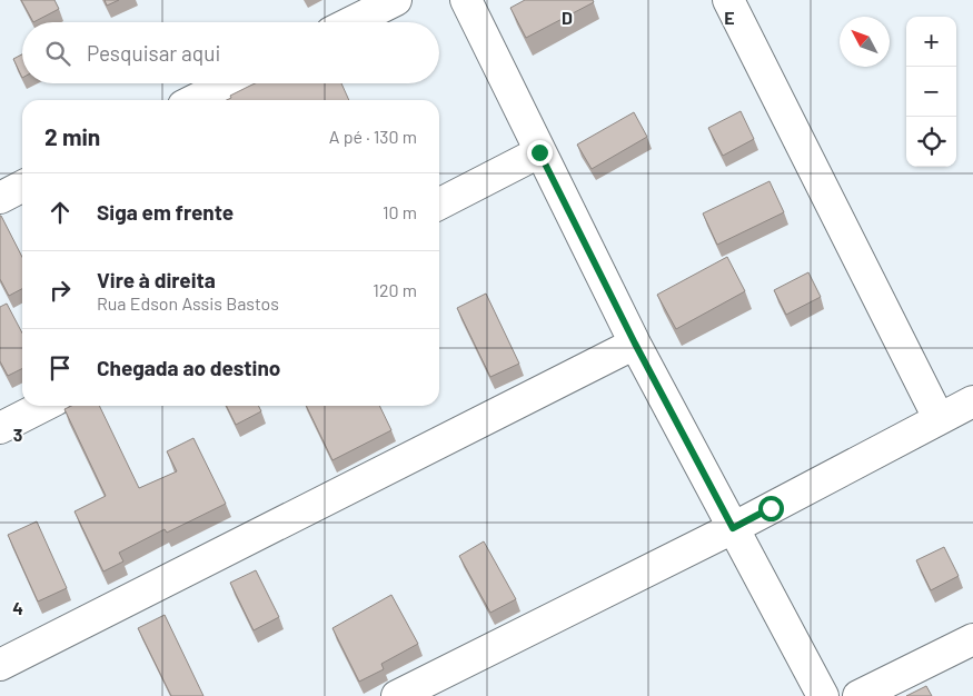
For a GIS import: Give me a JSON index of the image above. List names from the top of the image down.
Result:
{
  "north": "top left",
  "page": {
    "map_buttons": ["+", "−"],
    "search": "Pesquisar aqui",
    "heading": ["2 min", "A pé · 130 m"],
    "list": [
      ["Siga em frente", "10 m"],
      ["Vire à direita", "Rua Edson Assis Bastos", "120 m"],
      "Chegada ao destino"
    ]
  },
  "grid": {
    "columns": ["D", "E"],
    "rows": ["3", "4"]
  }
}
